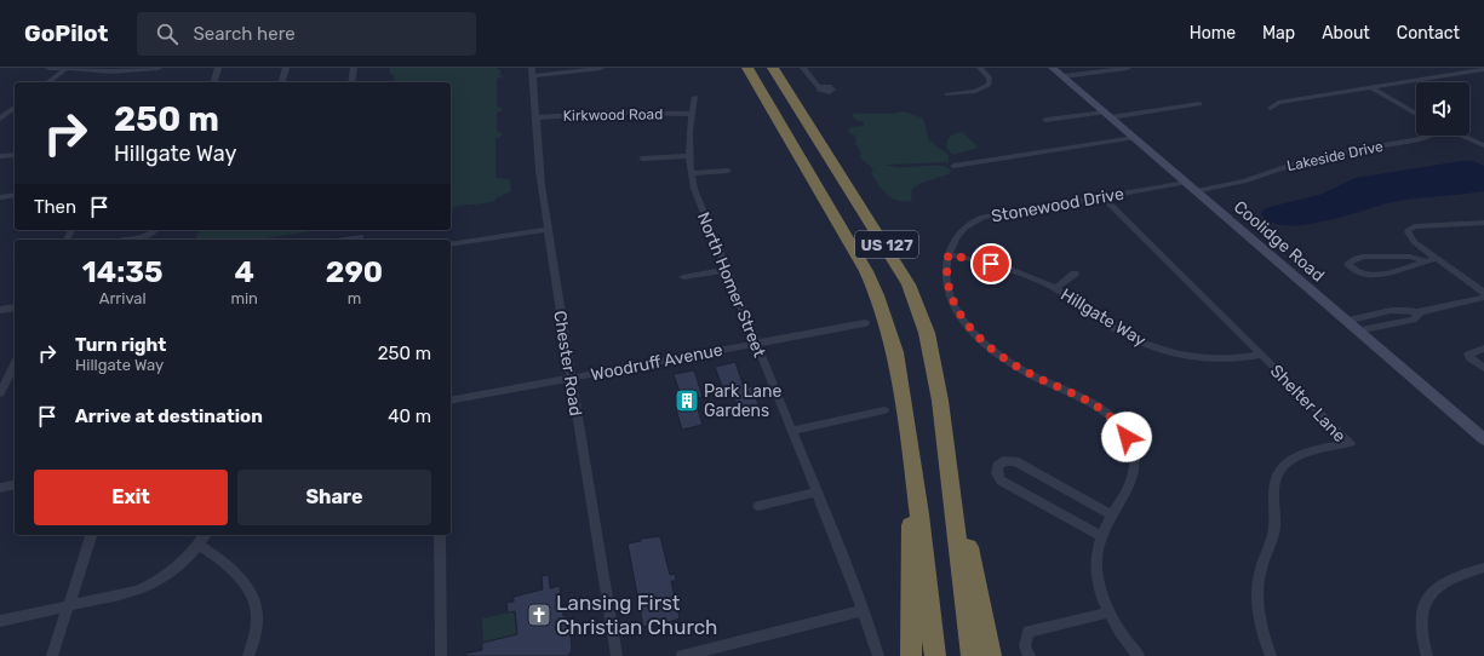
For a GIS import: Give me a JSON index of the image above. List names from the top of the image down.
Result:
{
  "streets": {
    "highway": ["US 127"],
    "street": [
      "Kirkwood Road",
      "Lakeside Drive",
      "Stonewood Drive",
      "Coolidge Road",
      "North Homer Street",
      "Hillgate Way",
      "Woodruff Avenue",
      "Chester Road",
      "Shelter Lane"
    ]
  },
  "crossings": [
    ["Kirkwood Road", "North Homer Street"],
    ["Kirkwood Road", "Chester Road"],
    ["Lakeside Drive", "Coolidge Road"],
    ["Stonewood Drive", "Coolidge Road"],
    ["Stonewood Drive", "Hillgate Way"],
    ["Stonewood Drive", "Shelter Lane"],
    ["North Homer Street", "Woodruff Avenue"],
    ["Hillgate Way", "Shelter Lane"],
    ["Woodruff Avenue", "Chester Road"]
  ],
  "places": {
    "building": ["Park Lane Gardens"],
    "church": ["Lansing First Christian Church"]
  },
  "page": {
    "header": "GoPilot",
    "search": "Search here",
    "nav": [
      "Home",
      "Map",
      "About",
      "Contact"
    ],
    "turn": ["250 m", "Hillgate Way"],
    "then": "Then",
    "eta": [
      "14:35",
      "Arrival",
      "4",
      "min",
      "290",
      "m"
    ],
    "list": [
      {
        "name": "Turn right",
        "note": "Hillgate Way",
        "value": "250 m"
      },
      {
        "name": "Arrive at destination",
        "value": "40 m"
      }
    ],
    "buttons": ["Exit", "Share"]
  }
}
